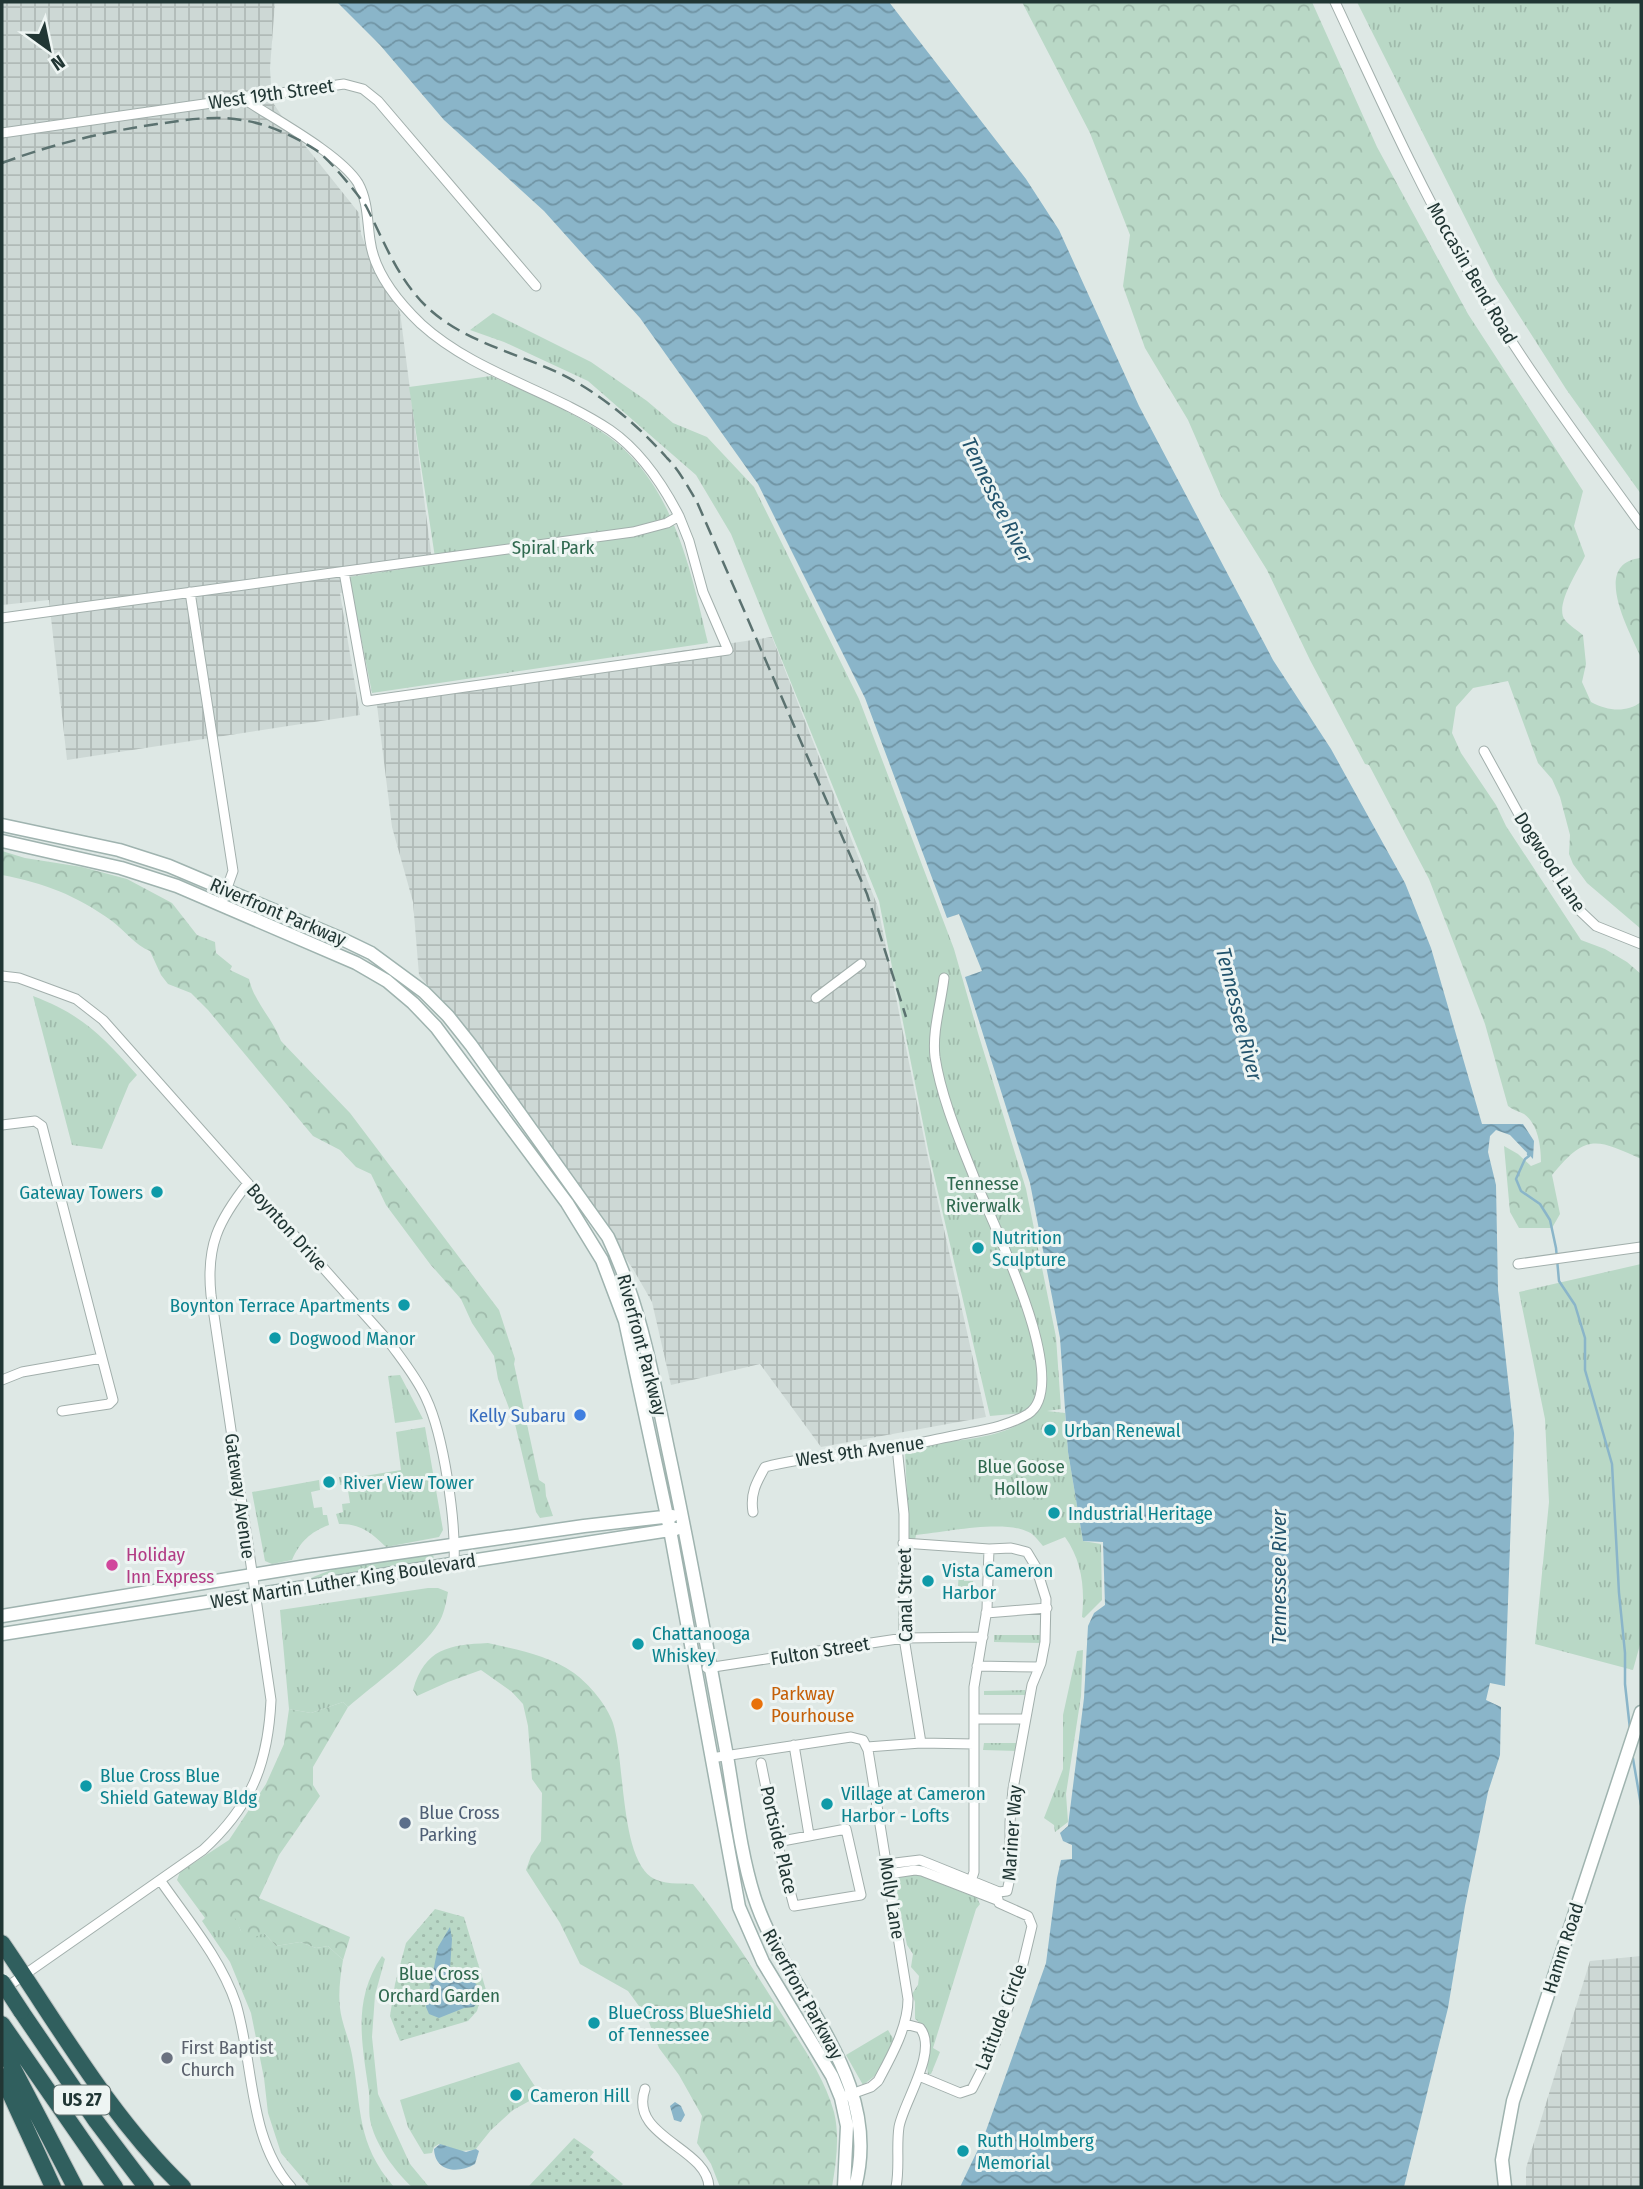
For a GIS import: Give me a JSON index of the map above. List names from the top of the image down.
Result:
{
  "streets": {
    "highway": ["US 27"],
    "main road": ["Riverfront Parkway", "West Martin Luther King Boulevard", "Hamm Road"],
    "street": [
      "West 19th Street",
      "Moccasin Bend Road",
      "Dogwood Lane",
      "Boynton Drive",
      "West 9th Avenue",
      "Gateway Avenue",
      "Canal Street",
      "Fulton Street",
      "Mariner Way",
      "Portside Place",
      "Molly Lane",
      "Latitude Circle"
    ]
  },
  "crossings": [
    ["Riverfront Parkway", "West Martin Luther King Boulevard"],
    ["Riverfront Parkway", "Fulton Street"],
    ["Riverfront Parkway", "Molly Lane"],
    ["Boynton Drive", "Gateway Avenue"],
    ["Boynton Drive", "West Martin Luther King Boulevard"],
    ["West 9th Avenue", "Canal Street"],
    ["Gateway Avenue", "West Martin Luther King Boulevard"],
    ["Canal Street", "Fulton Street"],
    ["Mariner Way", "Latitude Circle"],
    ["Molly Lane", "Latitude Circle"]
  ],
  "water": ["Tennessee River"],
  "parks": [
    "Spiral Park",
    "Tennesse Riverwalk",
    "Blue Goose Hollow",
    "Blue Cross Orchard Garden"
  ],
  "places": [
    "Gateway Towers",
    "Nutrition Sculpture",
    "Boynton Terrace Apartments",
    "Dogwood Manor",
    "Kelly Subaru",
    "Urban Renewal",
    "River View Tower",
    "Industrial Heritage",
    "Holiday Inn Express",
    "Vista Cameron Harbor",
    "Chattanooga Whiskey",
    "Parkway Pourhouse",
    "Blue Cross Blue Shield Gateway Bldg",
    "Village at Cameron Harbor - Lofts",
    "Blue Cross Parking",
    "BlueCross BlueShield of Tennessee",
    "First Baptist Church",
    "Cameron Hill",
    "Ruth Holmberg Memorial"
  ],
  "north": "bottom right"
}
